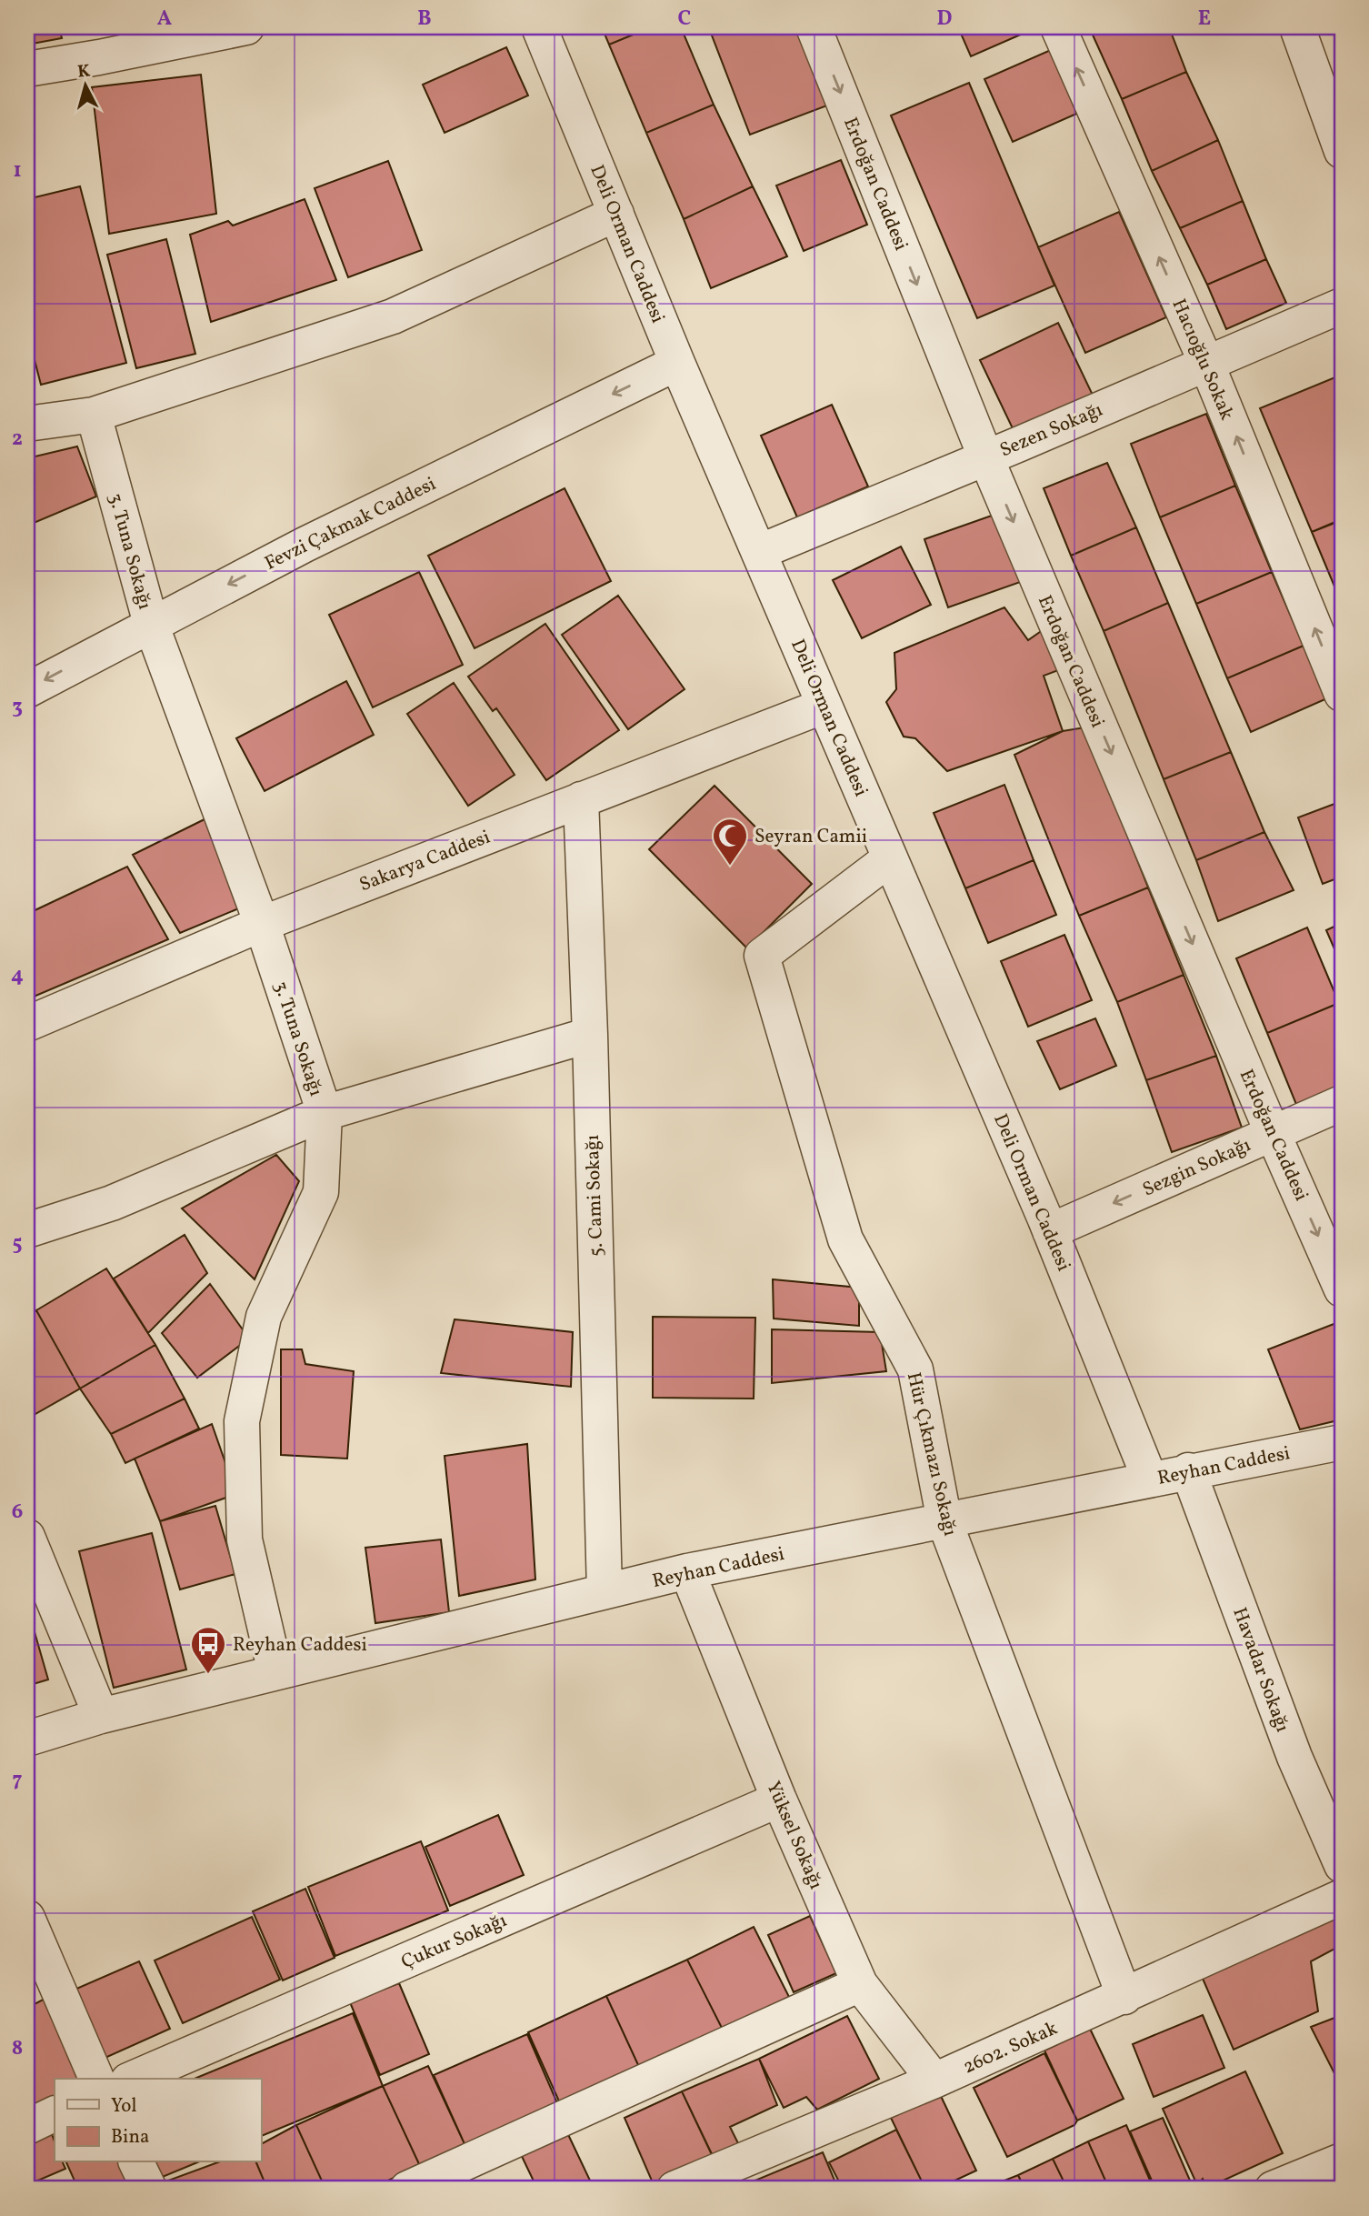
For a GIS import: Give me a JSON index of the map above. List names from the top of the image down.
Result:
{
  "streets": {
    "street": [
      "Erdoğan Caddesi",
      "Deli Orman Caddesi",
      "Hacıoğlu Sokak",
      "Sezen Sokağı",
      "Fevzi Çakmak Caddesi",
      "3. Tuna Sokağı",
      "Sakarya Caddesi",
      "Sezgin Sokağı",
      "5. Cami Sokağı",
      "Hür Çıkmazı Sokağı",
      "Reyhan Caddesi",
      "Havadar Sokağı",
      "Yüksel Sokağı",
      "Çukur Sokağı",
      "2602. Sokak"
    ]
  },
  "crossings": [
    ["Erdoğan Caddesi", "Sezen Sokağı"],
    ["Erdoğan Caddesi", "Sezgin Sokağı"],
    ["Deli Orman Caddesi", "Sezen Sokağı"],
    ["Deli Orman Caddesi", "Fevzi Çakmak Caddesi"],
    ["Deli Orman Caddesi", "Sakarya Caddesi"],
    ["Deli Orman Caddesi", "Sezgin Sokağı"],
    ["Deli Orman Caddesi", "Hür Çıkmazı Sokağı"],
    ["Deli Orman Caddesi", "Reyhan Caddesi"],
    ["Hacıoğlu Sokak", "Sezen Sokağı"],
    ["Fevzi Çakmak Caddesi", "3. Tuna Sokağı"],
    ["3. Tuna Sokağı", "Sakarya Caddesi"],
    ["3. Tuna Sokağı", "Reyhan Caddesi"],
    ["Sakarya Caddesi", "5. Cami Sokağı"],
    ["5. Cami Sokağı", "Reyhan Caddesi"],
    ["Hür Çıkmazı Sokağı", "Reyhan Caddesi"],
    ["Hür Çıkmazı Sokağı", "2602. Sokak"],
    ["Reyhan Caddesi", "Havadar Sokağı"],
    ["Reyhan Caddesi", "Yüksel Sokağı"],
    ["Yüksel Sokağı", "Çukur Sokağı"],
    ["Yüksel Sokağı", "2602. Sokak"]
  ],
  "one_way": ["Erdoğan Caddesi", "Hacıoğlu Sokak", "Sezgin Sokağı"],
  "places": {
    "mosque": ["Seyran Camii"],
    "bus stop": ["Reyhan Caddesi"]
  },
  "legend": ["Yol", "Bina"],
  "north": "top",
  "grid": {
    "columns": [
      "A",
      "B",
      "C",
      "D",
      "E"
    ],
    "rows": [
      "1",
      "2",
      "3",
      "4",
      "5",
      "6",
      "7",
      "8"
    ]
  }
}
